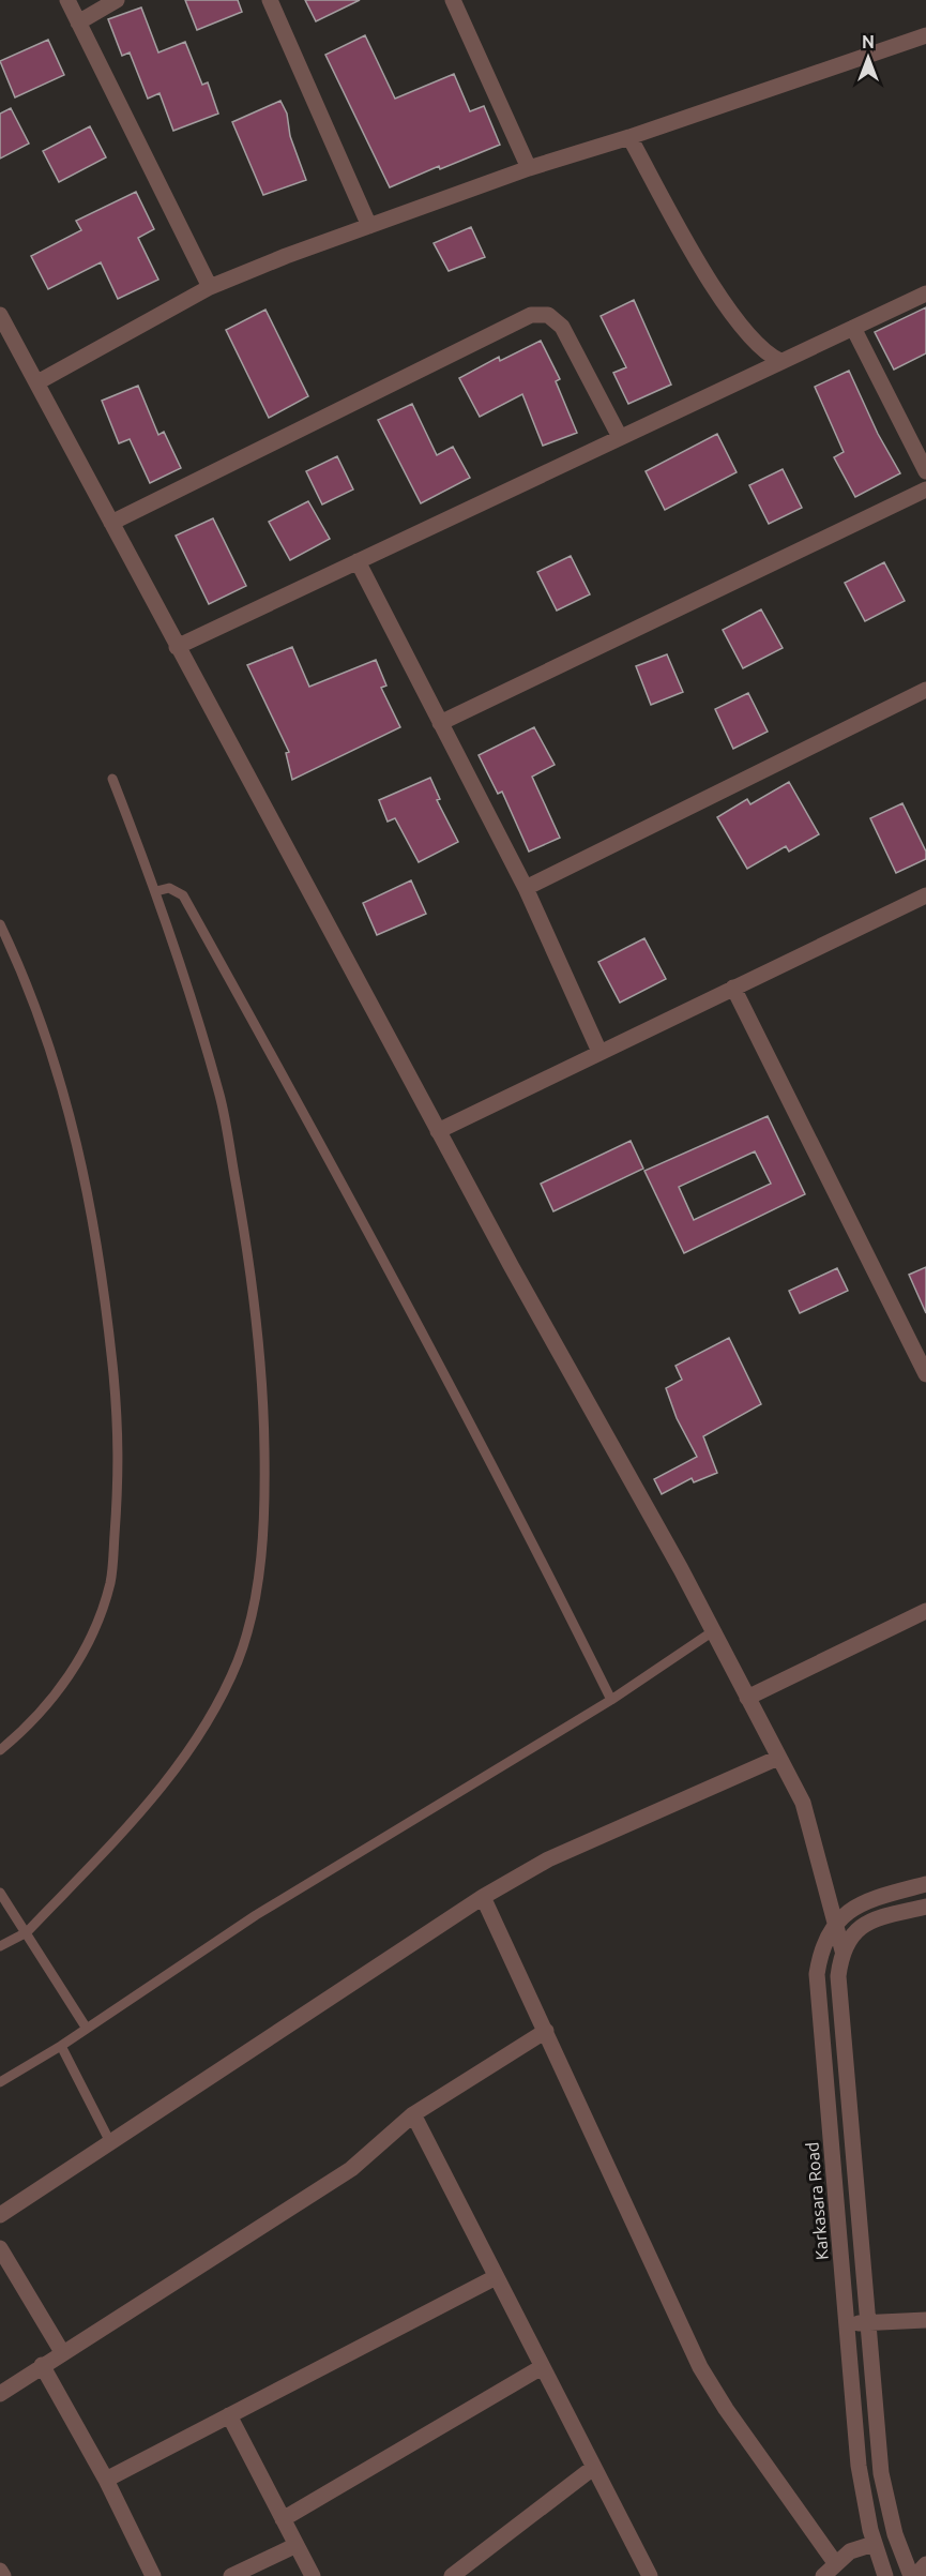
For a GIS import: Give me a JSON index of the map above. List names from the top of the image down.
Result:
{
  "streets": {
    "street": ["Karkasara Road"]
  },
  "north": "top"
}
